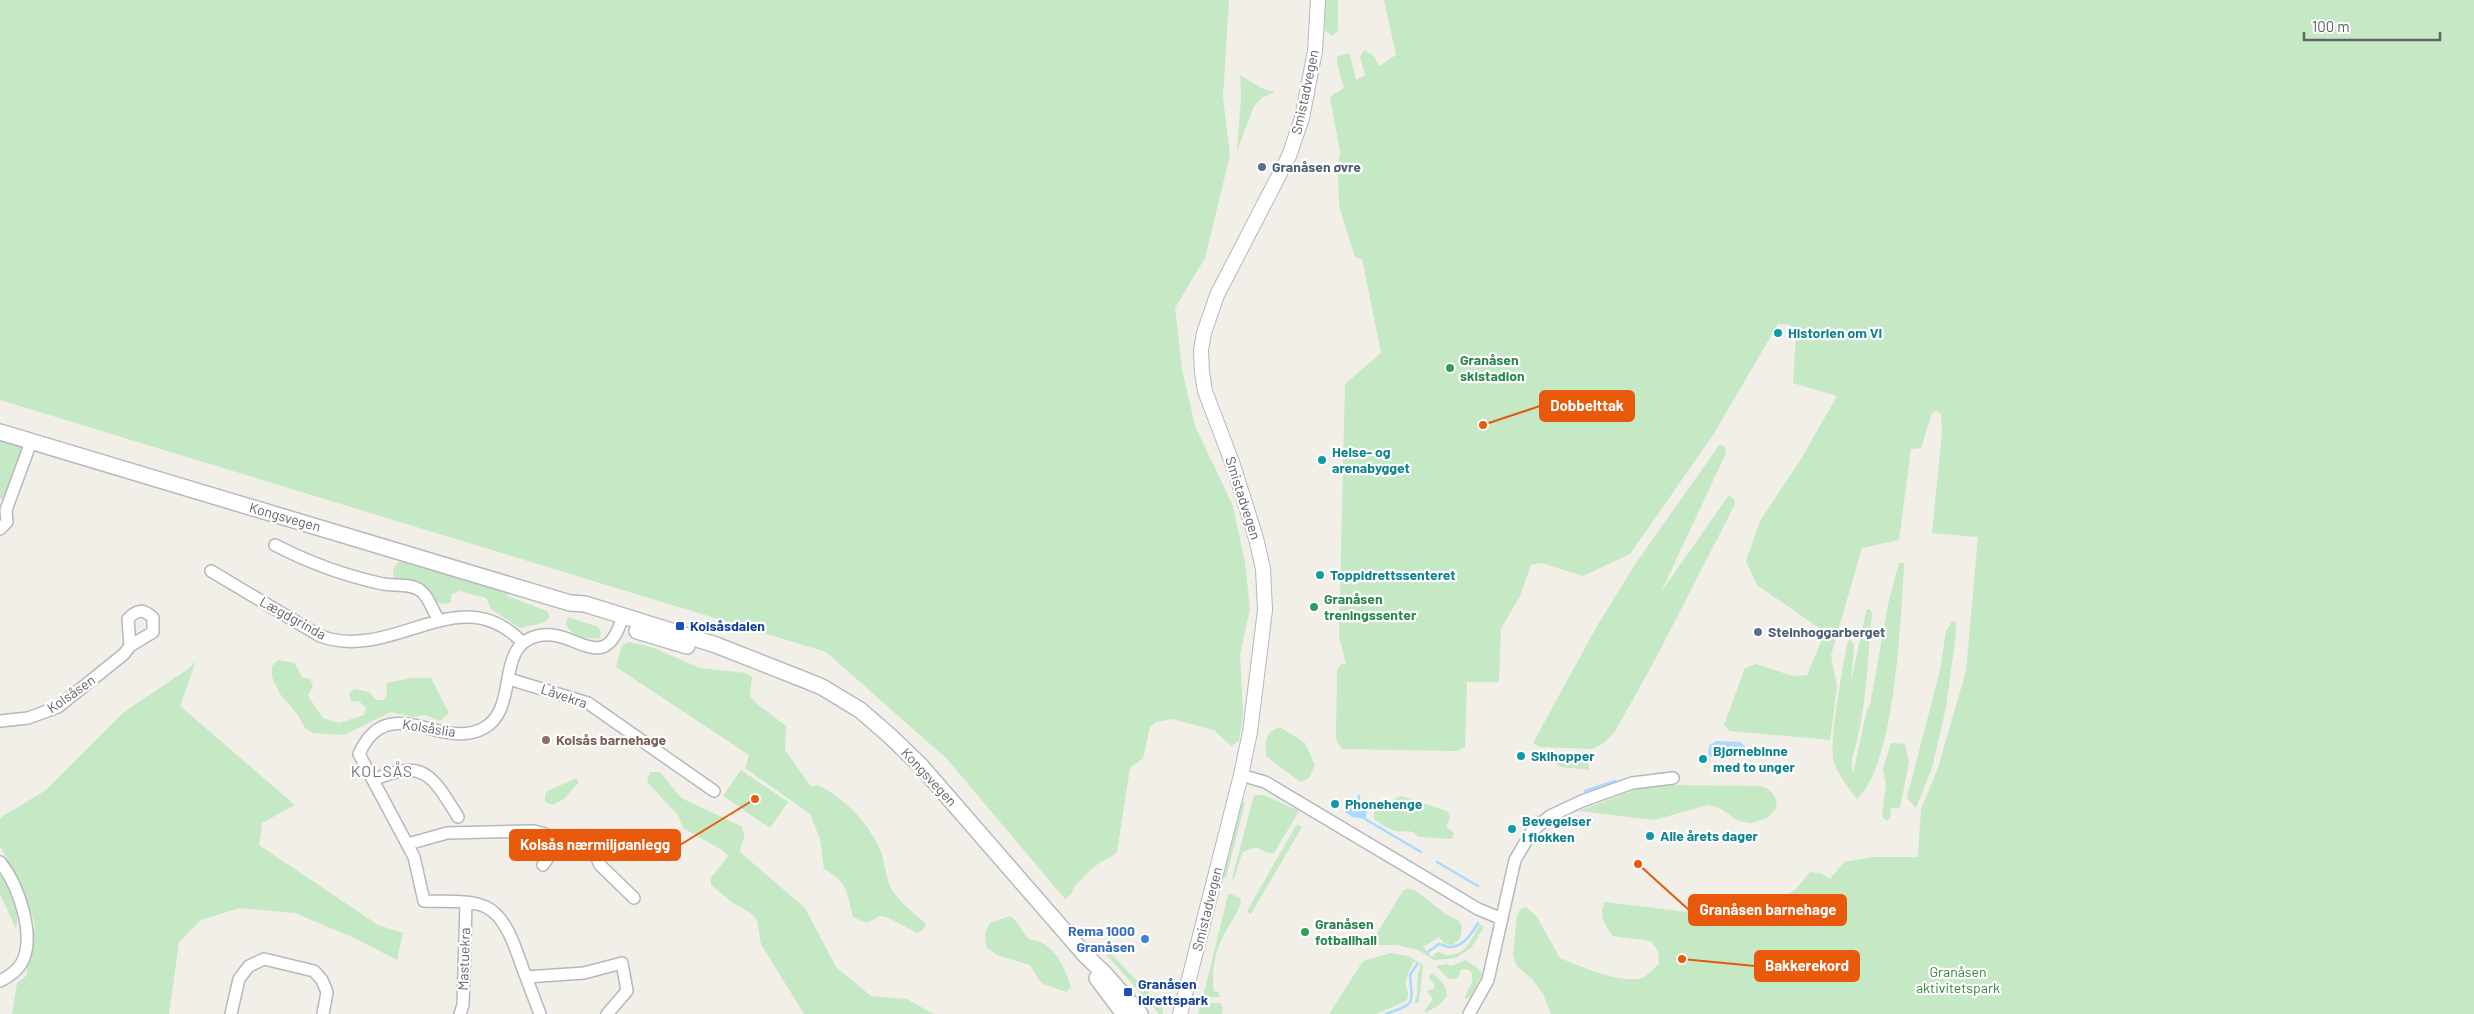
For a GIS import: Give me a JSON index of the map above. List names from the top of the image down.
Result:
{
  "streets": {
    "main road": ["Kongsvegen"],
    "street": [
      "Smistadvegen",
      "Lægdgrinda",
      "Kolsåsen",
      "Låvekra",
      "Kolsåslia",
      "Mastuekra"
    ]
  },
  "crossings": [
    ["Lægdgrinda", "Kolsåslia"],
    ["Låvekra", "Kolsåslia"],
    ["Kolsåslia", "Mastuekra"]
  ],
  "districts": ["KOLSÅS"],
  "parks": ["Granåsen aktivitetspark"],
  "places": {
    "other": [
      "Granåsen øvre",
      "Historien om VI",
      "Granåsen skistadion",
      "Dobbelttak",
      "Helse- og arenabygget",
      "Toppidrettssenteret",
      "Granåsen treningssenter",
      "Steinhoggarberget",
      "Kolsås barnehage",
      "Skihopper",
      "Bjørnebinne med to unger",
      "Kolsås nærmiljøanlegg",
      "Phonehenge",
      "Bevegelser i flokken",
      "Alle årets dager",
      "Granåsen barnehage",
      "Granåsen fotballhall",
      "Rema 1000 Granåsen",
      "Bakkerekord"
    ],
    "transit": ["Kolsåsdalen", "Granåsen Idrettspark"]
  },
  "scale_bar": "100 m"
}
